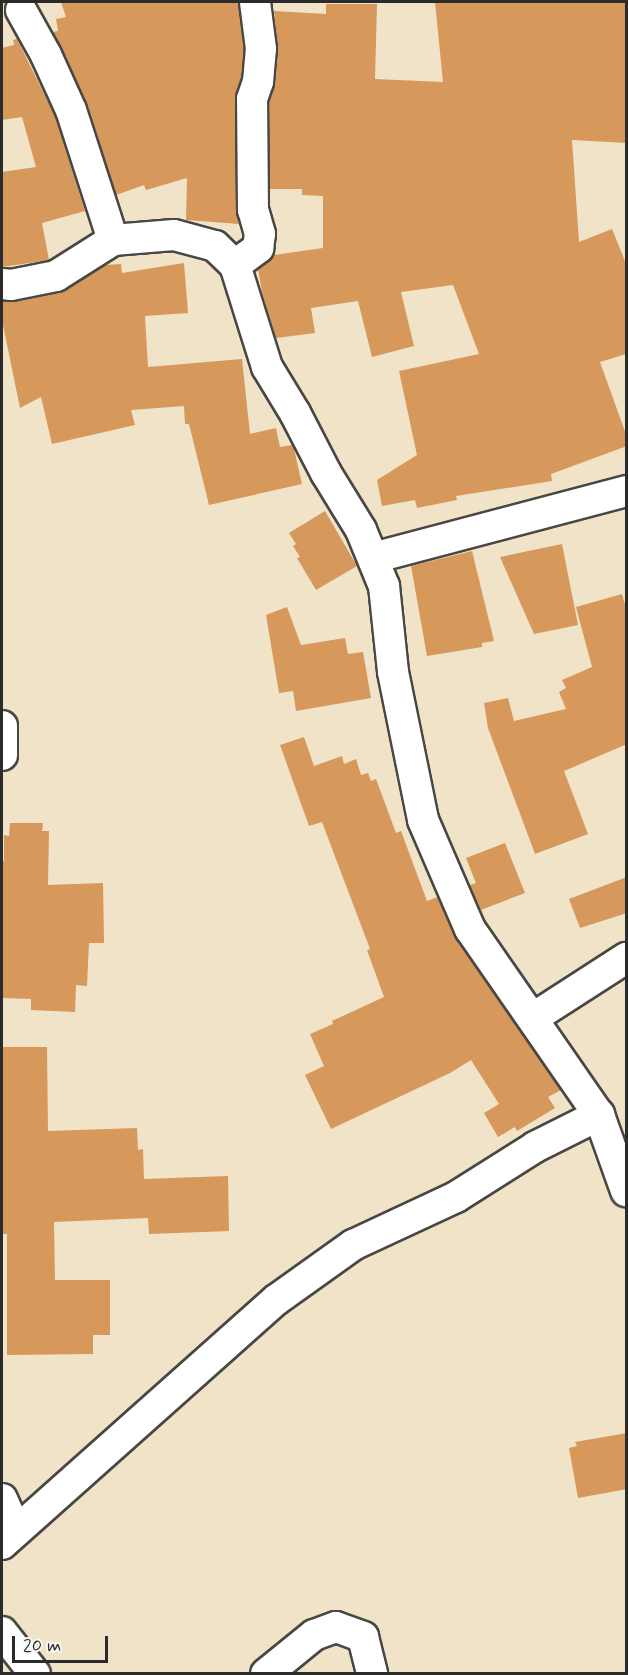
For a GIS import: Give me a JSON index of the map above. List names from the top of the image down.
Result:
{
  "scale_bar": "20 m"
}
